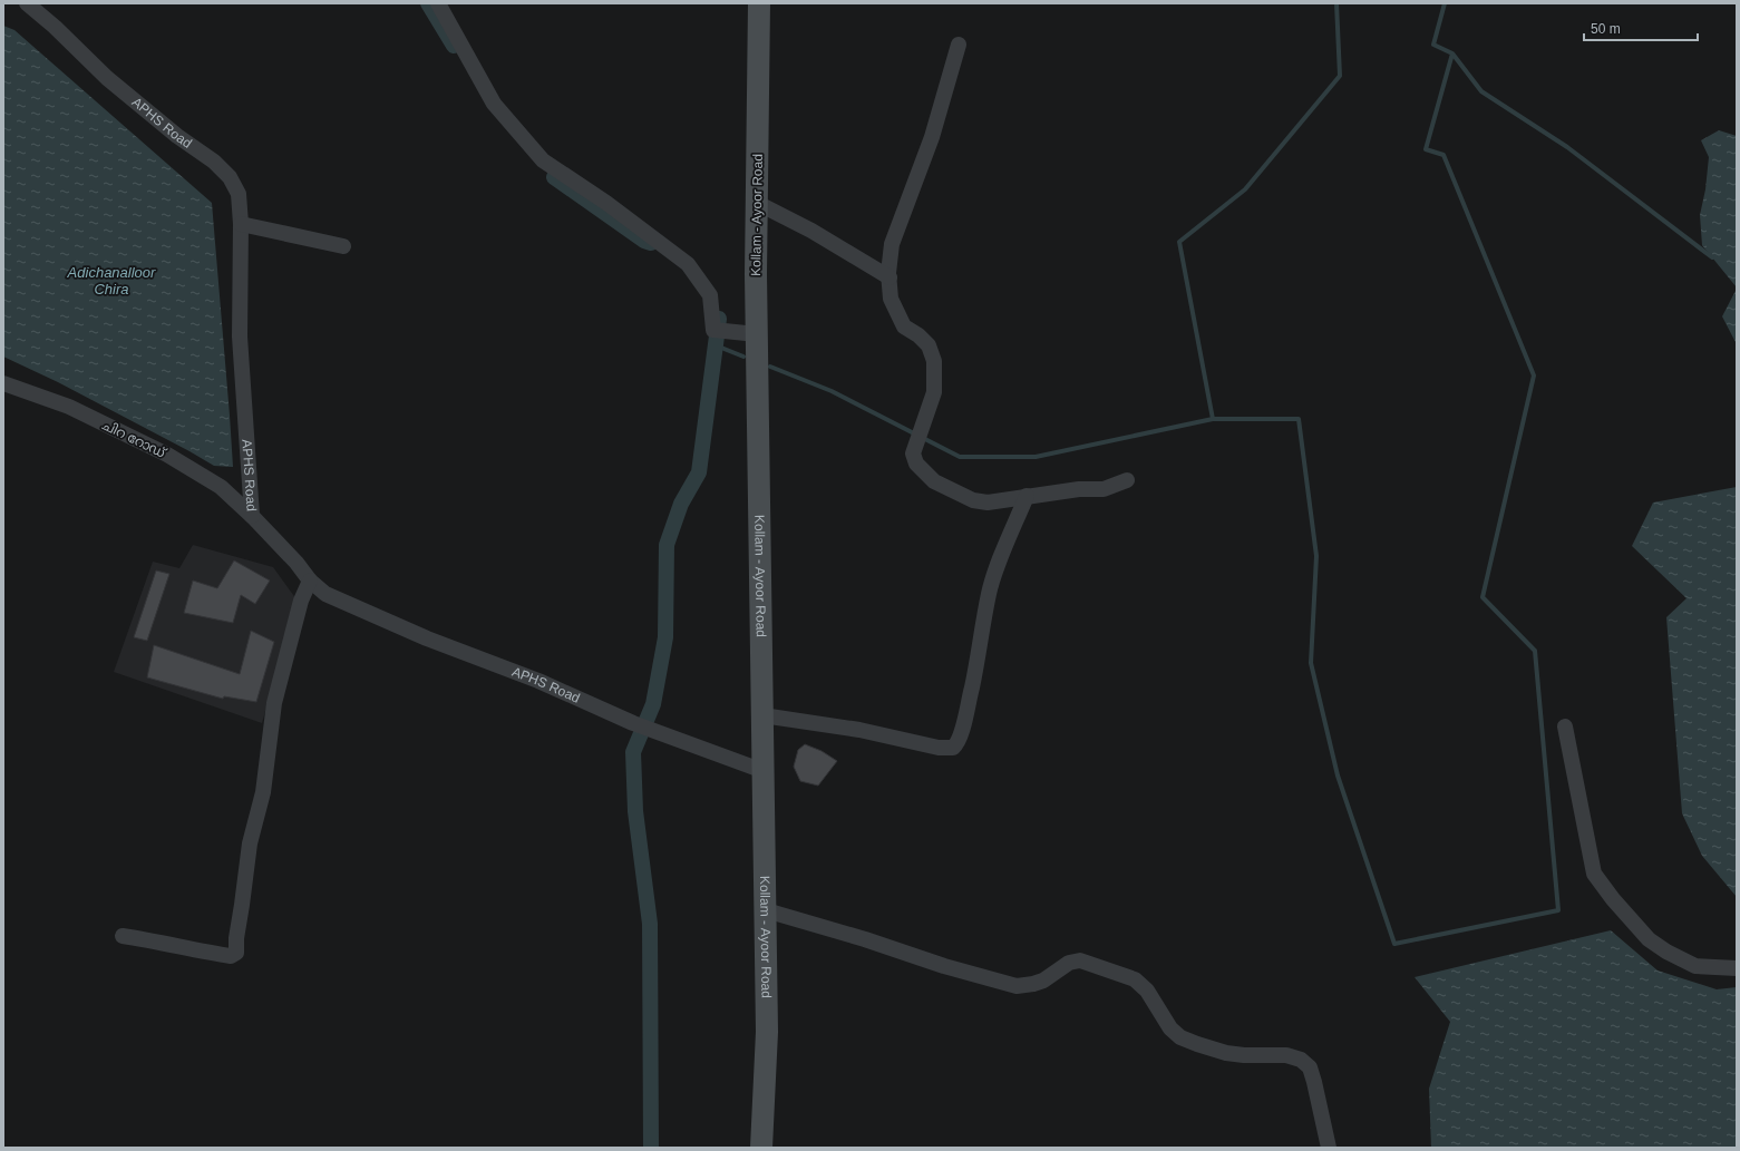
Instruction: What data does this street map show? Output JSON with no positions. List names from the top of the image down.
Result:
{
  "streets": {
    "main road": ["Kollam - Ayoor Road"],
    "street": ["APHS Road", "ചിറ റോഡ്"]
  },
  "crossings": [
    ["APHS Road", "Kollam - Ayoor Road"],
    ["APHS Road", "ചിറ റോഡ്"]
  ],
  "water": ["Adichanalloor Chira"],
  "scale_bar": "50 m"
}
